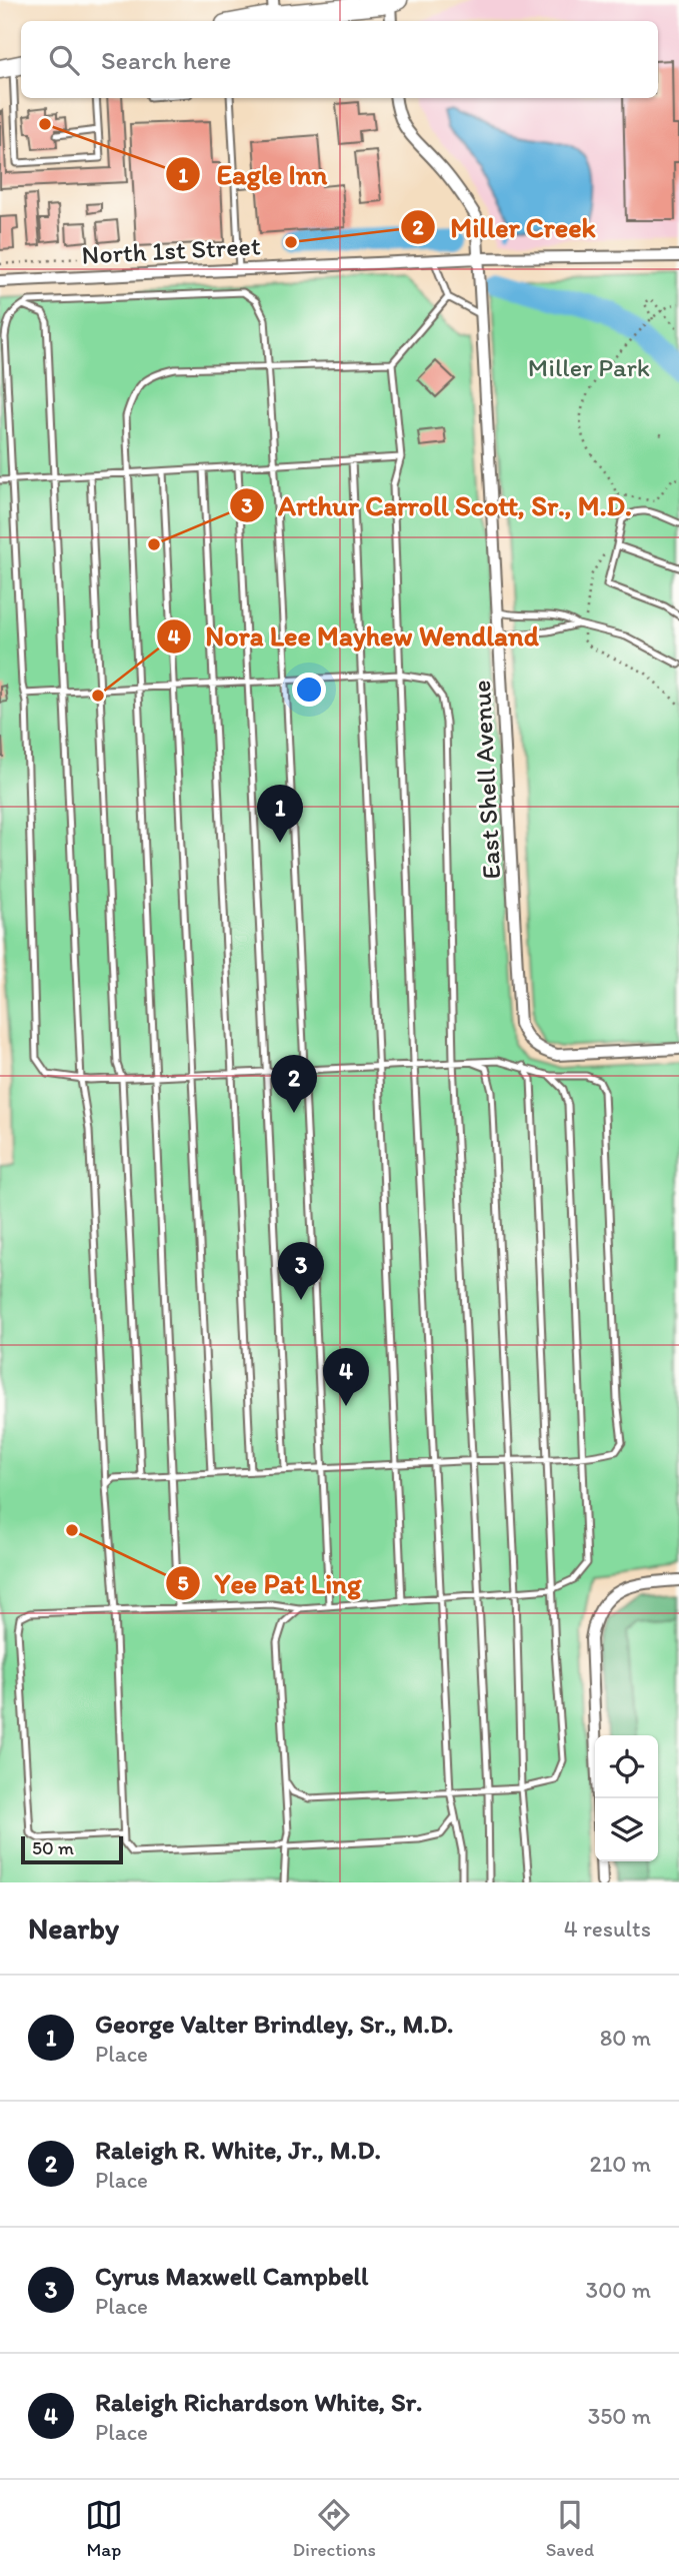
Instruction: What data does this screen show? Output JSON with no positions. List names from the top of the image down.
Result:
{
  "streets": {
    "street": ["North 1st Street", "East Shell Avenue"]
  },
  "crossings": [
    ["North 1st Street", "East Shell Avenue"]
  ],
  "parks": ["Miller Park"],
  "places": [
    "Eagle Inn",
    "Miller Creek",
    "Arthur Carroll Scott, Sr., M.D.",
    "Nora Lee Mayhew Wendland",
    "Yee Pat Ling"
  ],
  "scale_bar": "50 m",
  "page": {
    "search": "Search here",
    "pins": [
      "1",
      "2",
      "3",
      "4"
    ],
    "scale": "50 m",
    "heading": ["Nearby", "4 results"],
    "list": [
      {
        "mark": "1",
        "name": "George Valter Brindley, Sr., M.D.",
        "note": "Place",
        "value": "80 m"
      },
      {
        "mark": "2",
        "name": "Raleigh R. White, Jr., M.D.",
        "note": "Place",
        "value": "210 m"
      },
      {
        "mark": "3",
        "name": "Cyrus Maxwell Campbell",
        "note": "Place",
        "value": "300 m"
      },
      {
        "mark": "4",
        "name": "Raleigh Richardson White, Sr.",
        "note": "Place",
        "value": "350 m"
      }
    ],
    "nav": ["Map", "Directions", "Saved"]
  }
}
